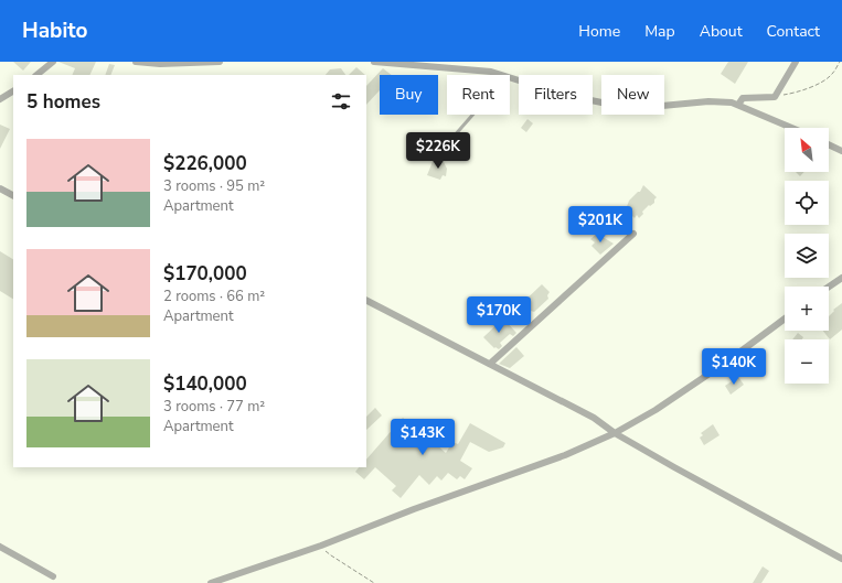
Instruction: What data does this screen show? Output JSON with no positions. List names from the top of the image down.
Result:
{
  "north": "top left",
  "page": {
    "header": "Habito",
    "nav": [
      "Home",
      "Map",
      "About",
      "Contact"
    ],
    "chip": [
      "Buy",
      "Rent",
      "Filters",
      "New"
    ],
    "heading": "5 homes",
    "map_buttons": ["+", "−"],
    "list": [
      {
        "name": "$226,000",
        "note": "3 rooms · 95 m² · Apartment"
      },
      {
        "name": "$170,000",
        "note": "2 rooms · 66 m² · Apartment"
      },
      {
        "name": "$140,000",
        "note": "3 rooms · 77 m² · Apartment"
      }
    ],
    "price": [
      "$226K",
      "$201K",
      "$170K",
      "$140K",
      "$143K"
    ]
  }
}
